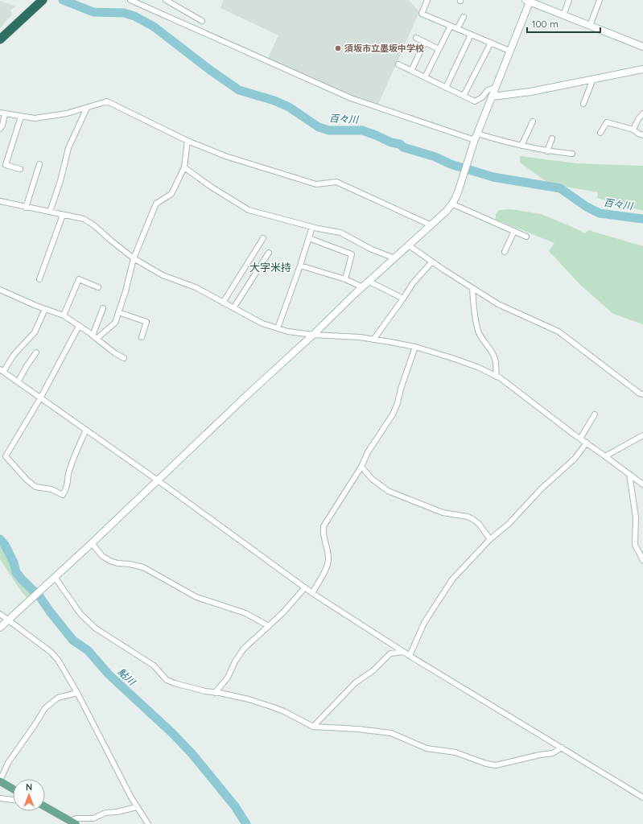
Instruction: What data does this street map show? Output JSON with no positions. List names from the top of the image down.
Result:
{
  "districts": ["大字米持"],
  "water": ["百々川", "鮎川"],
  "places": ["須坂市立墨坂中学校"],
  "scale_bar": "100 m",
  "north": "top"
}
